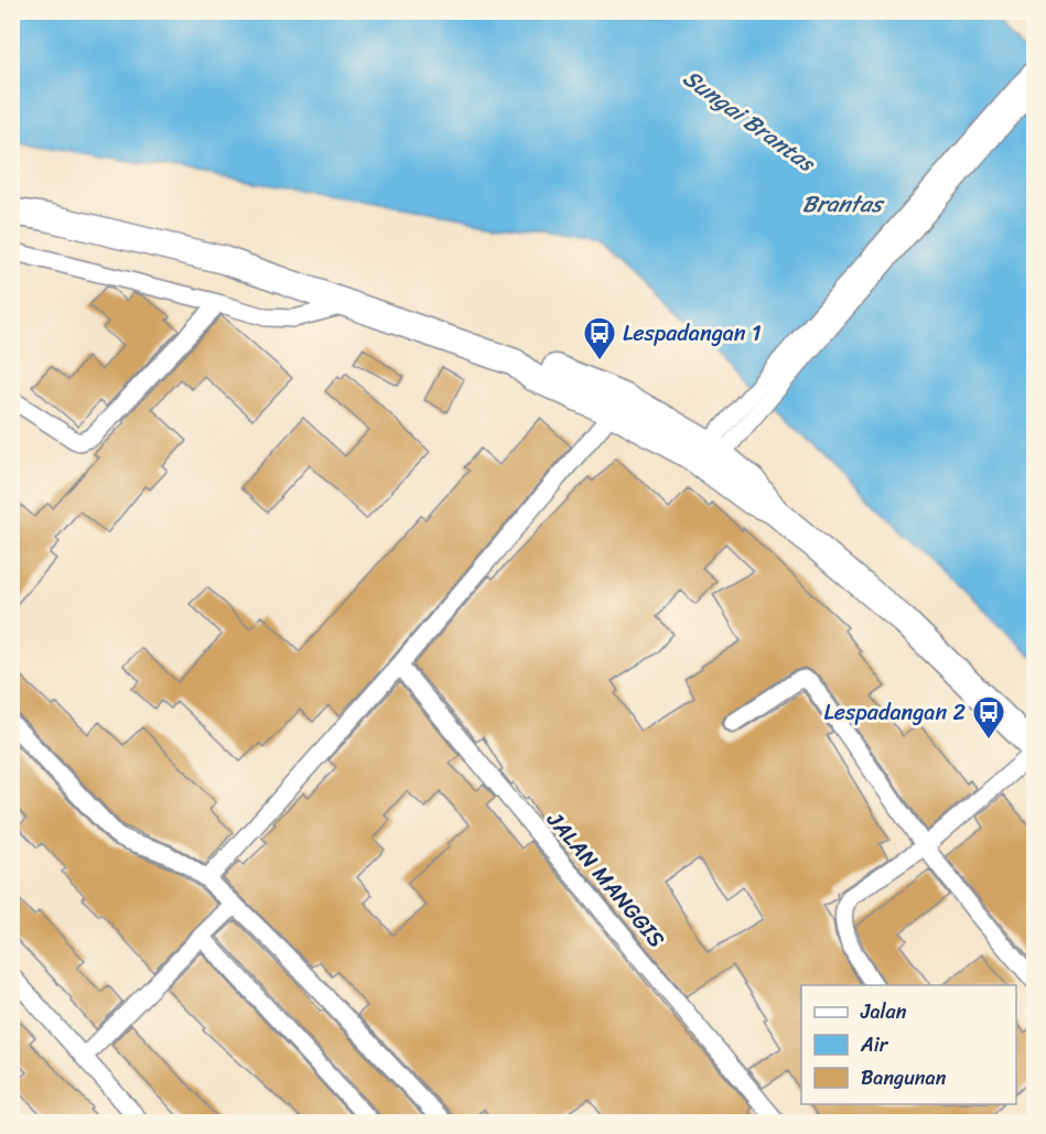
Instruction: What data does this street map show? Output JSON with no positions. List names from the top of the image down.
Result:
{
  "streets": {
    "street": ["JALAN MANGGIS"]
  },
  "water": ["Sungai Brantas", "Brantas"],
  "places": {
    "bus stop": ["Lespadangan 1", "Lespadangan 2"]
  },
  "legend": ["Jalan", "Air", "Bangunan"]
}
